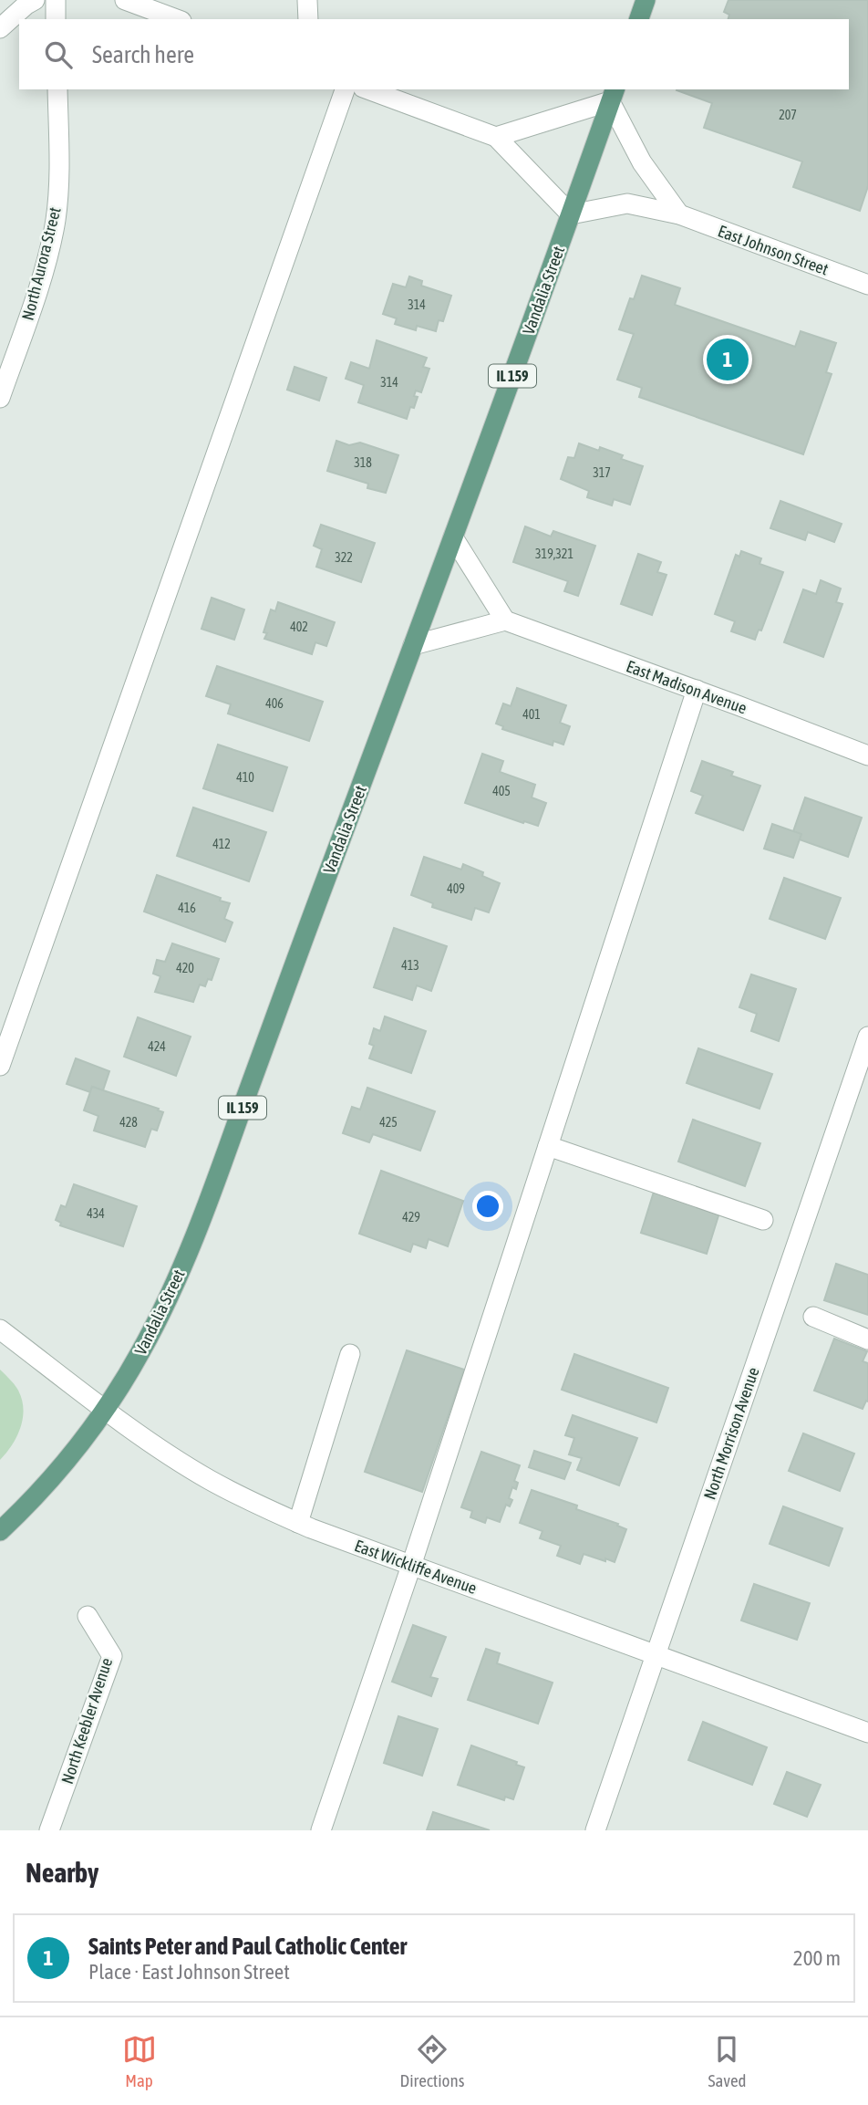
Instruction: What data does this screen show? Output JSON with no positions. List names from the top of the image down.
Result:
{
  "streets": {
    "main road": ["Vandalia Street", "IL 159"],
    "street": [
      "East Johnson Street",
      "North Aurora Street",
      "East Madison Avenue",
      "North Morrison Avenue",
      "East Wickliffe Avenue",
      "North Keebler Avenue"
    ]
  },
  "crossings": [
    ["East Johnson Street", "Vandalia Street"],
    ["Vandalia Street", "East Wickliffe Avenue"],
    ["North Morrison Avenue", "East Wickliffe Avenue"]
  ],
  "house_numbers": [
    "207",
    "314",
    "314",
    "318",
    "317",
    "319,321",
    "322",
    "402",
    "406",
    "401",
    "410",
    "405",
    "412",
    "409",
    "416",
    "413",
    "420",
    "424",
    "428",
    "425",
    "434",
    "429"
  ],
  "page": {
    "search": "Search here",
    "pins": "1",
    "heading": "Nearby",
    "list": [
      {
        "mark": "1",
        "name": "Saints Peter and Paul Catholic Center",
        "note": "Place · East Johnson Street",
        "value": "200 m"
      }
    ],
    "nav": ["Map", "Directions", "Saved"]
  }
}
